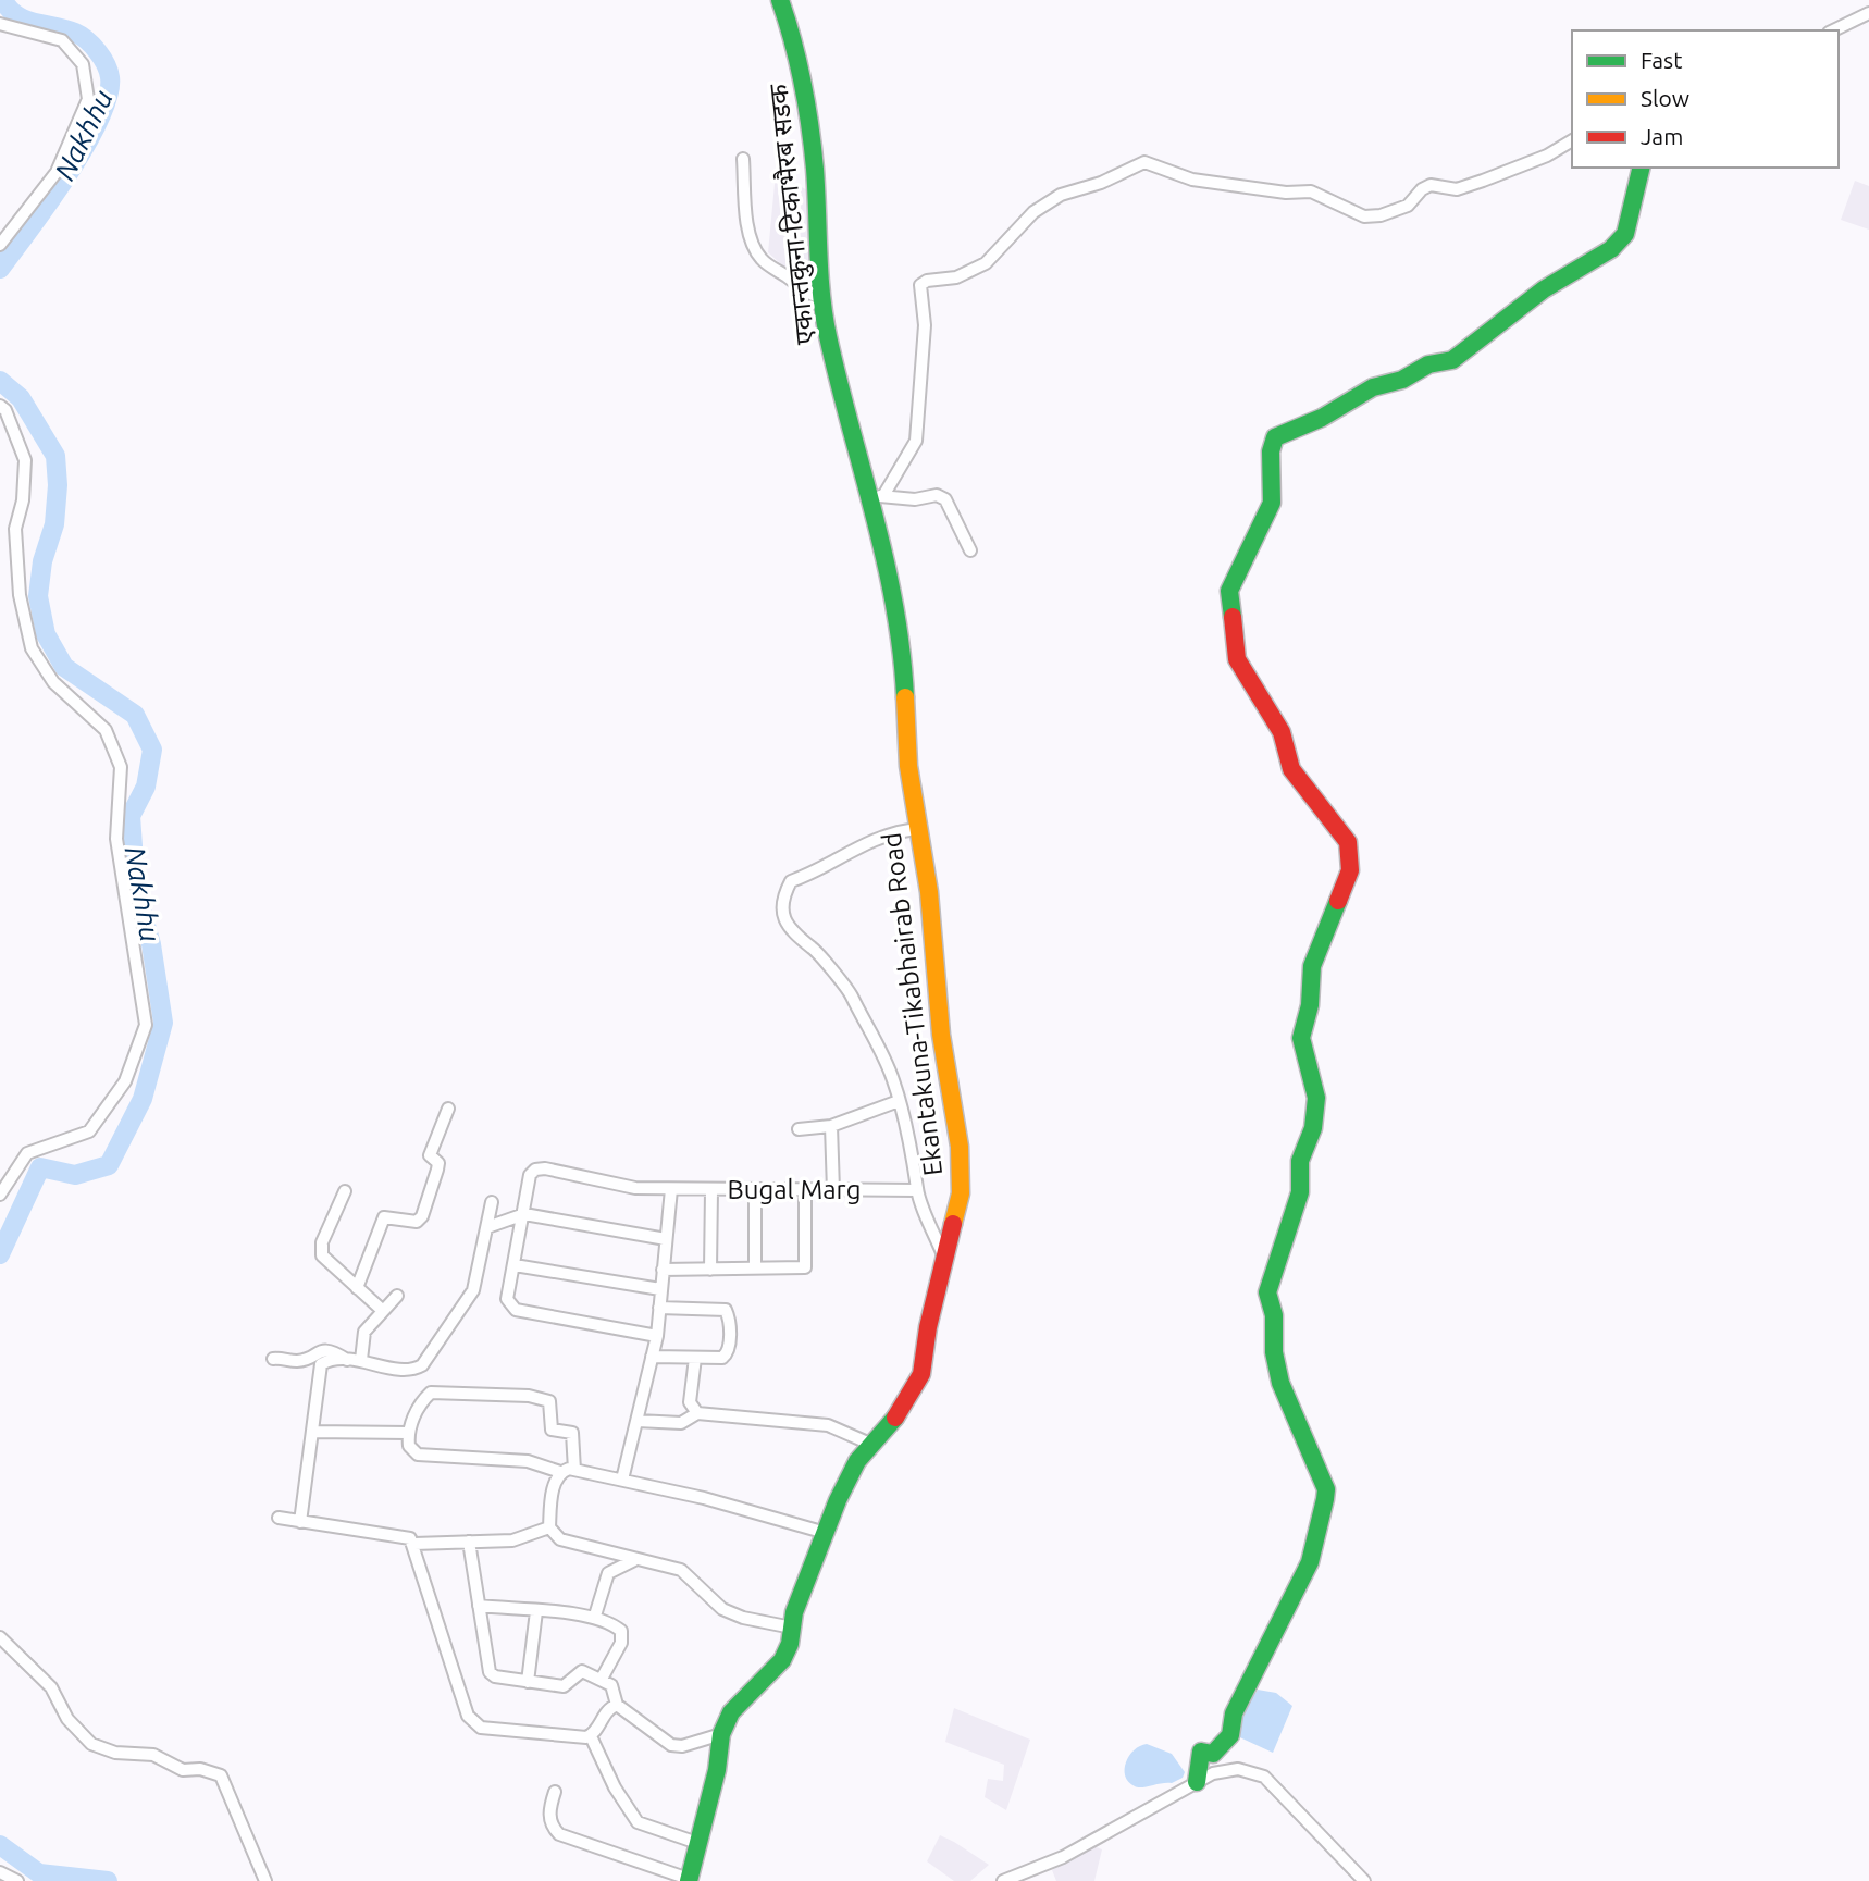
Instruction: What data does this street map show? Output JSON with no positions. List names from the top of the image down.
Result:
{
  "streets": {
    "main road": ["एकान्तकुना-टिकाभैरब सडक", "Ekantakuna-Tikabhairab Road"],
    "street": ["Bugal Marg"]
  },
  "crossings": [
    ["एकान्तकुना-टिकाभैरब सडक", "Ekantakuna-Tikabhairab Road"]
  ],
  "water": ["Nakhhu"],
  "legend": ["Fast", "Slow", "Jam"]
}
